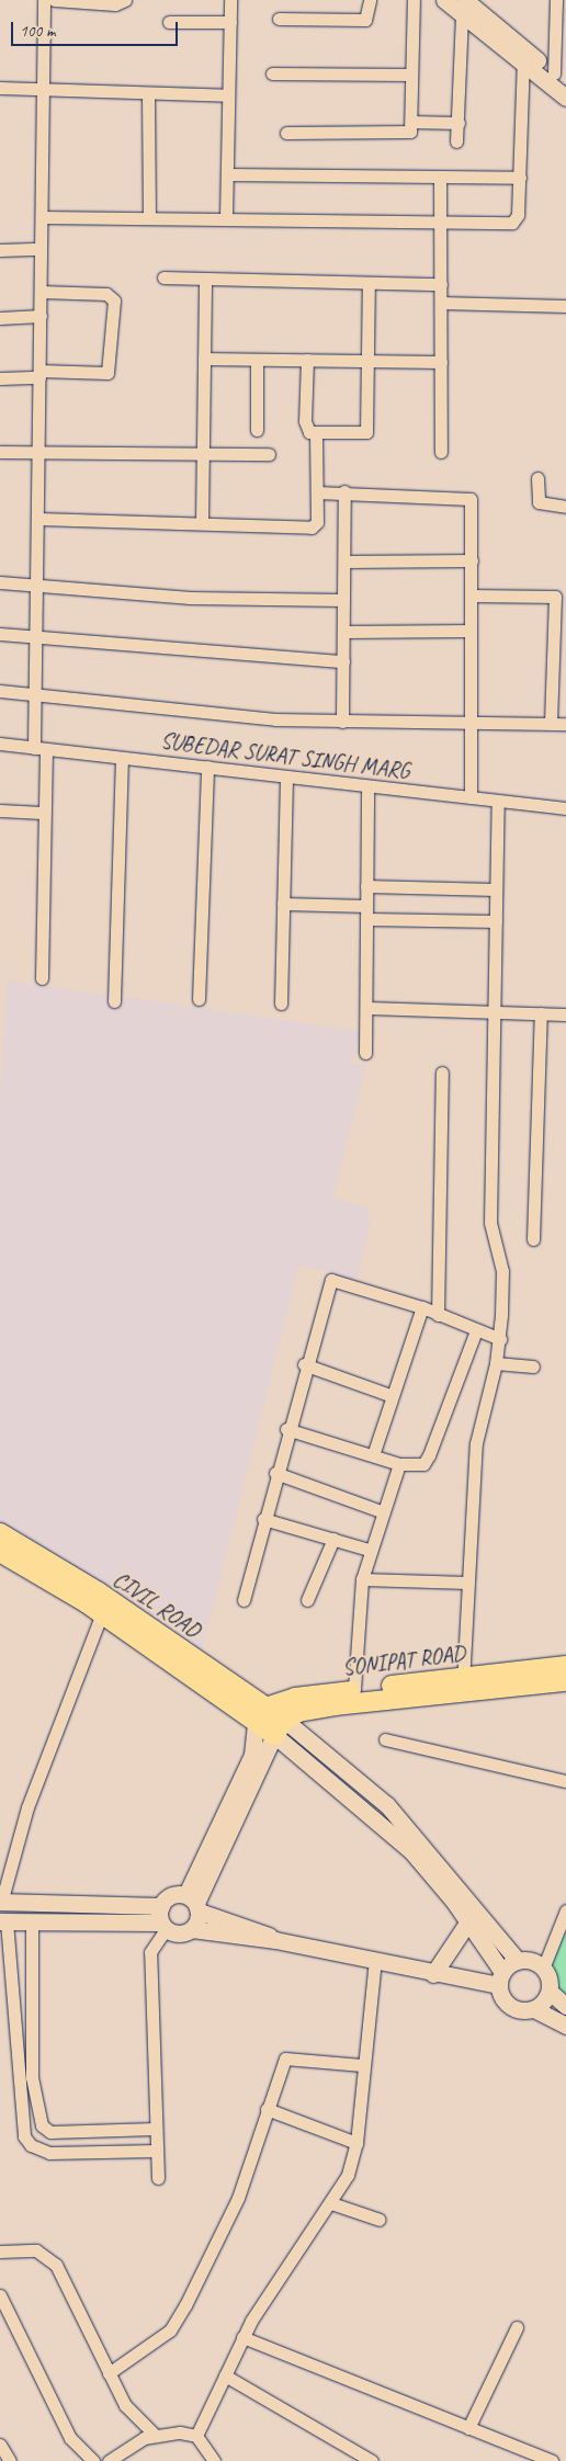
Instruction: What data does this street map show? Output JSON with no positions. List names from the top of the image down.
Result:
{
  "streets": {
    "main road": ["CIVIL ROAD", "SONIPAT ROAD"],
    "street": ["SUBEDAR SURAT SINGH MARG"]
  },
  "crossings": [
    ["CIVIL ROAD", "SONIPAT ROAD"]
  ],
  "scale_bar": "100 m"
}
